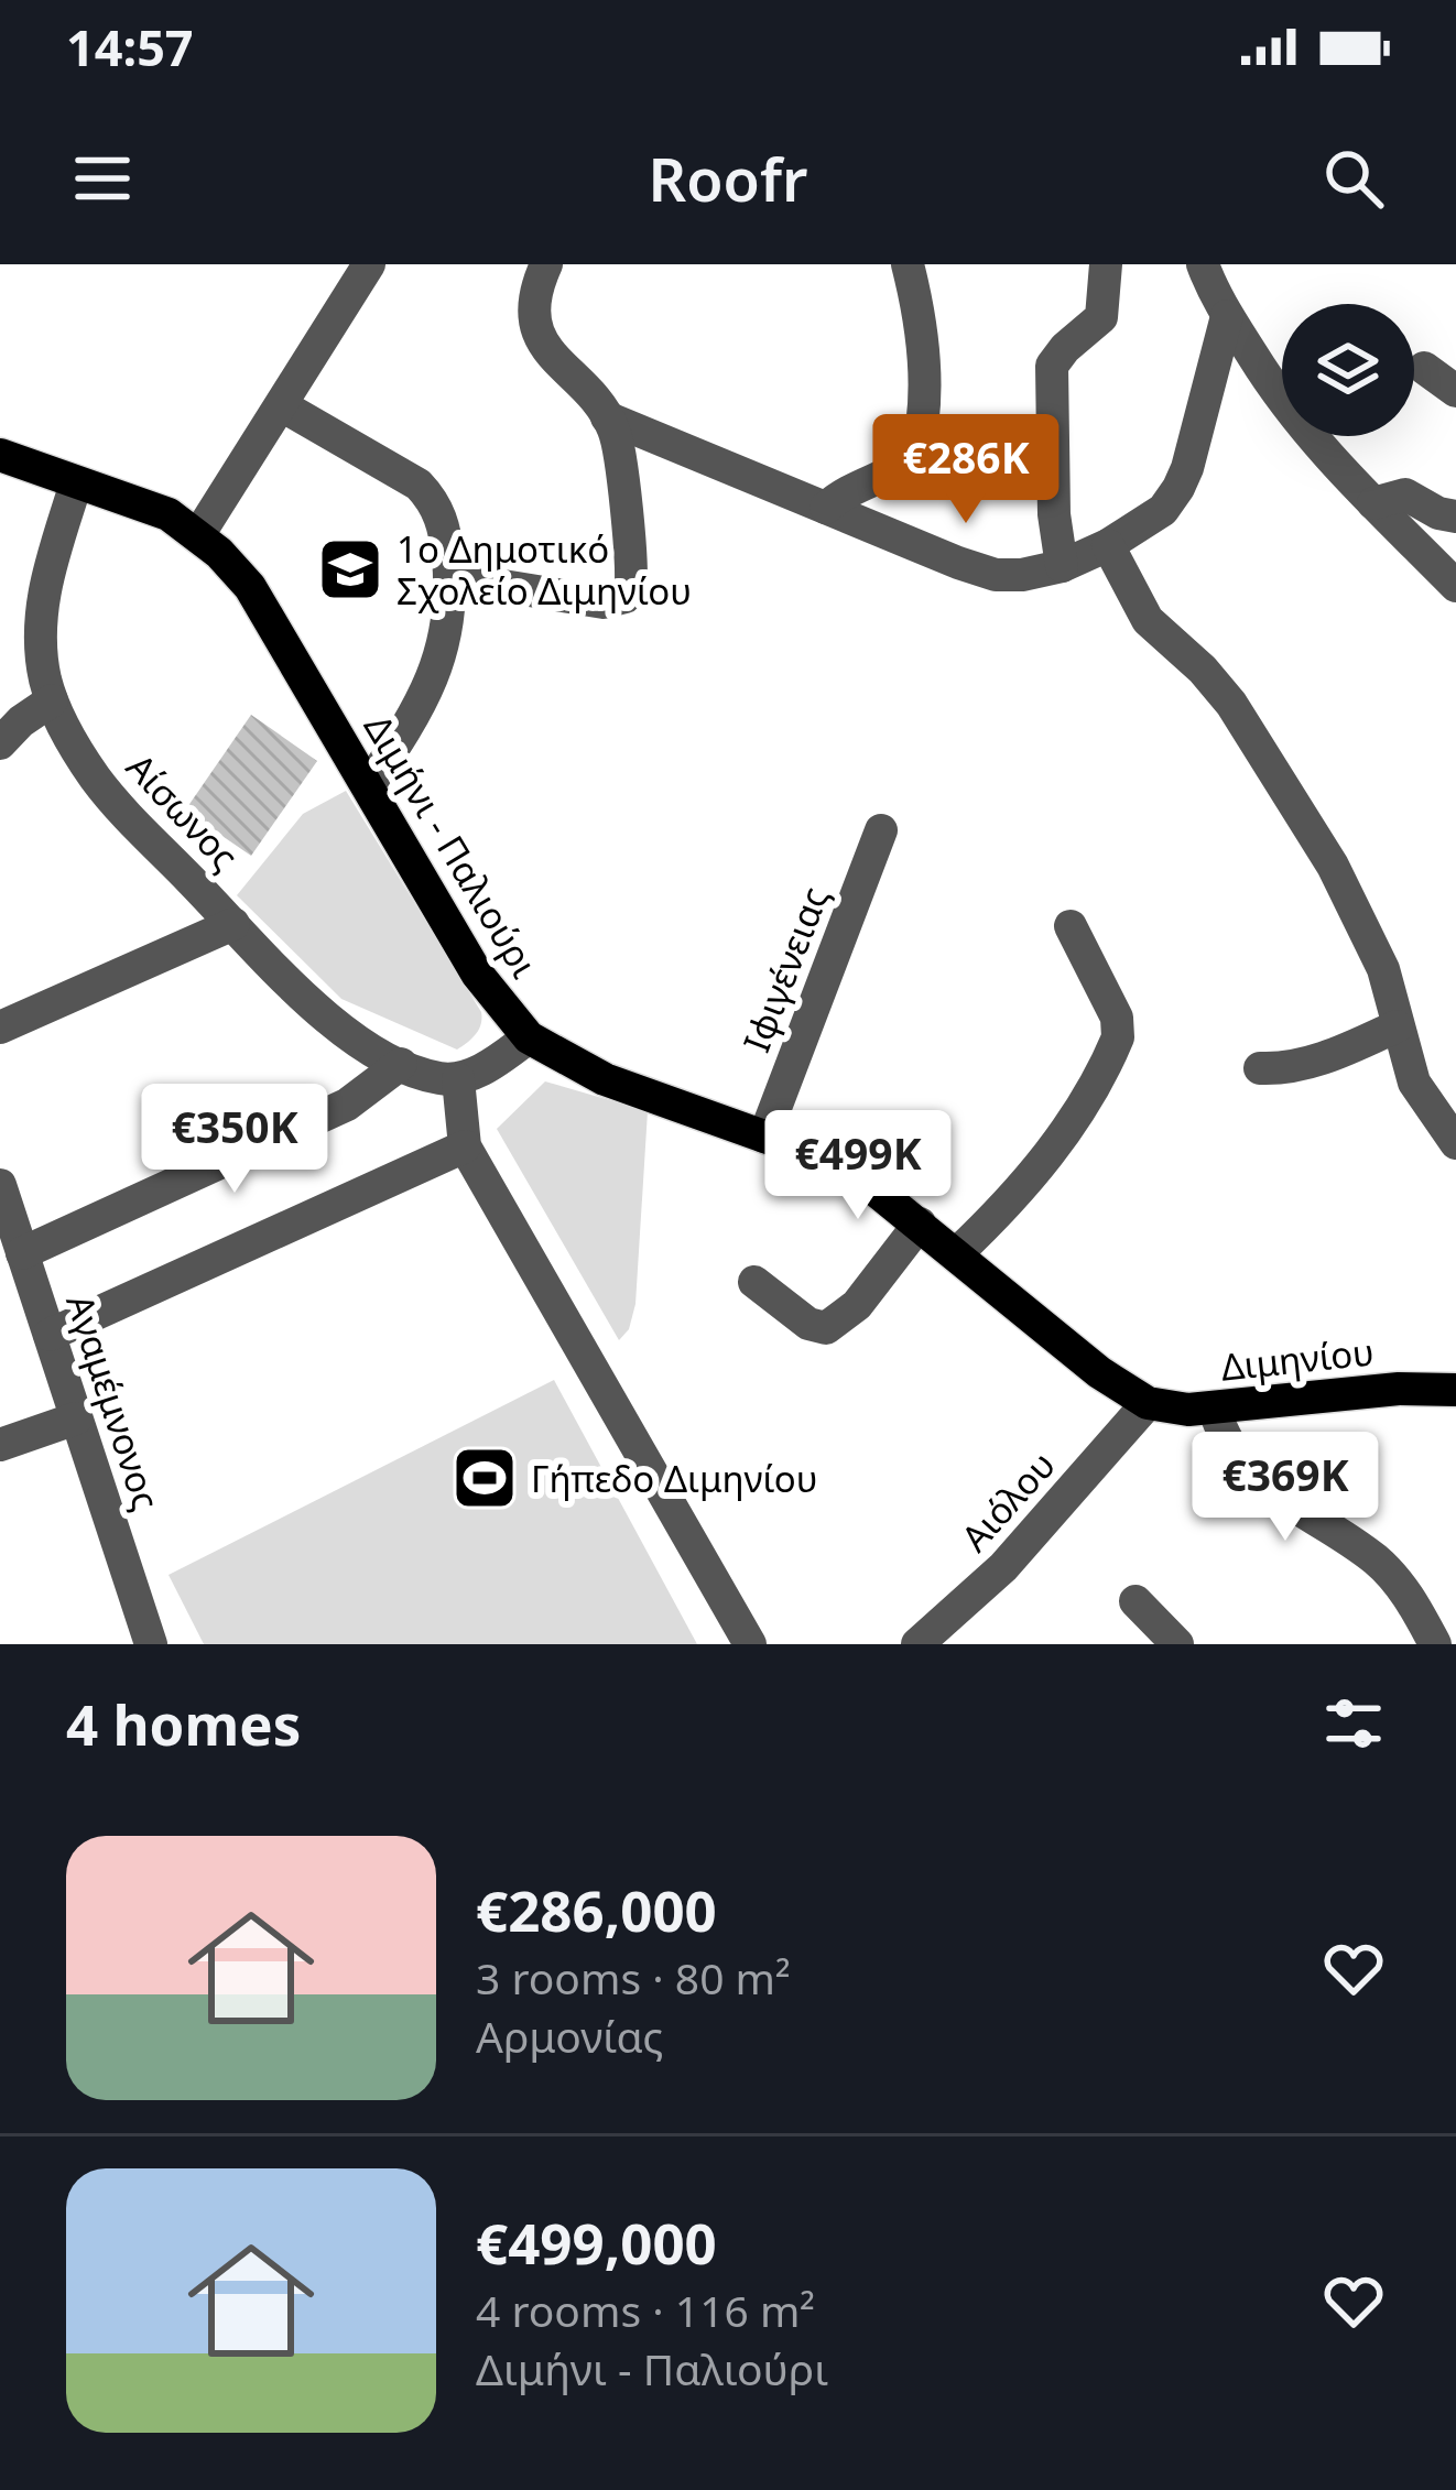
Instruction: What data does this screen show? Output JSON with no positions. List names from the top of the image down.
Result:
{
  "streets": {
    "main road": ["Διμήνι - Παλιούρι", "Διμηνίου"],
    "street": [
      "Αίσωνος",
      "Ιφιγένειας",
      "Αγαμέμνονος",
      "Αιόλου"
    ]
  },
  "crossings": [
    ["Αίσωνος", "Διμήνι - Παλιούρι"],
    ["Διμήνι - Παλιούρι", "Ιφιγένειας"],
    ["Διμήνι - Παλιούρι", "Διμηνίου"],
    ["Διμήνι - Παλιούρι", "Αιόλου"],
    ["Διμηνίου", "Αιόλου"]
  ],
  "places": {
    "school or university": ["1ο Δημοτικό Σχολείο Διμηνίου"],
    "sports": ["Γήπεδο Διμηνίου"]
  },
  "page": {
    "status": "14:57",
    "header": "Roofr",
    "price": [
      "€286K",
      "€350K",
      "€499K",
      "€369K"
    ],
    "heading": "4 homes",
    "list": [
      {
        "name": "€286,000",
        "note": "3 rooms · 80 m² · Αρμονίας"
      },
      {
        "name": "€499,000",
        "note": "4 rooms · 116 m² · Διμήνι - Παλιούρι"
      }
    ]
  }
}
